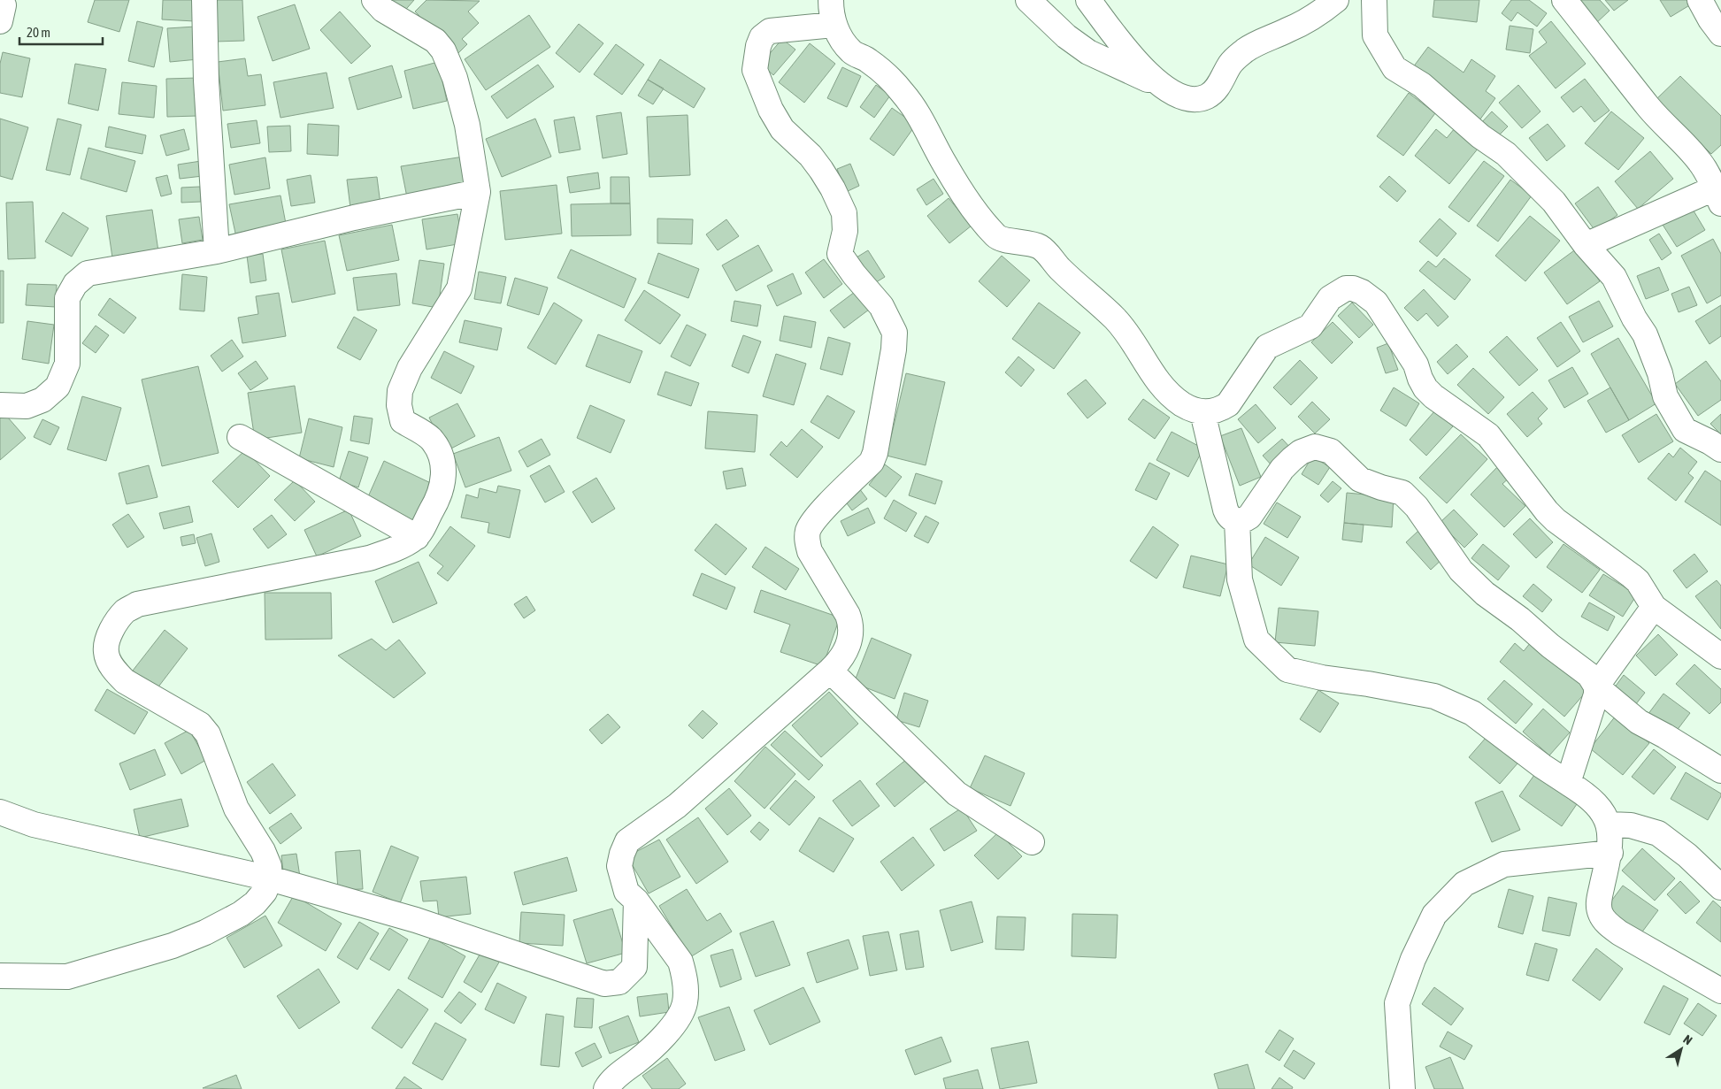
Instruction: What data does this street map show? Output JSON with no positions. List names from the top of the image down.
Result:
{
  "scale_bar": "20 m",
  "north": "top right"
}
